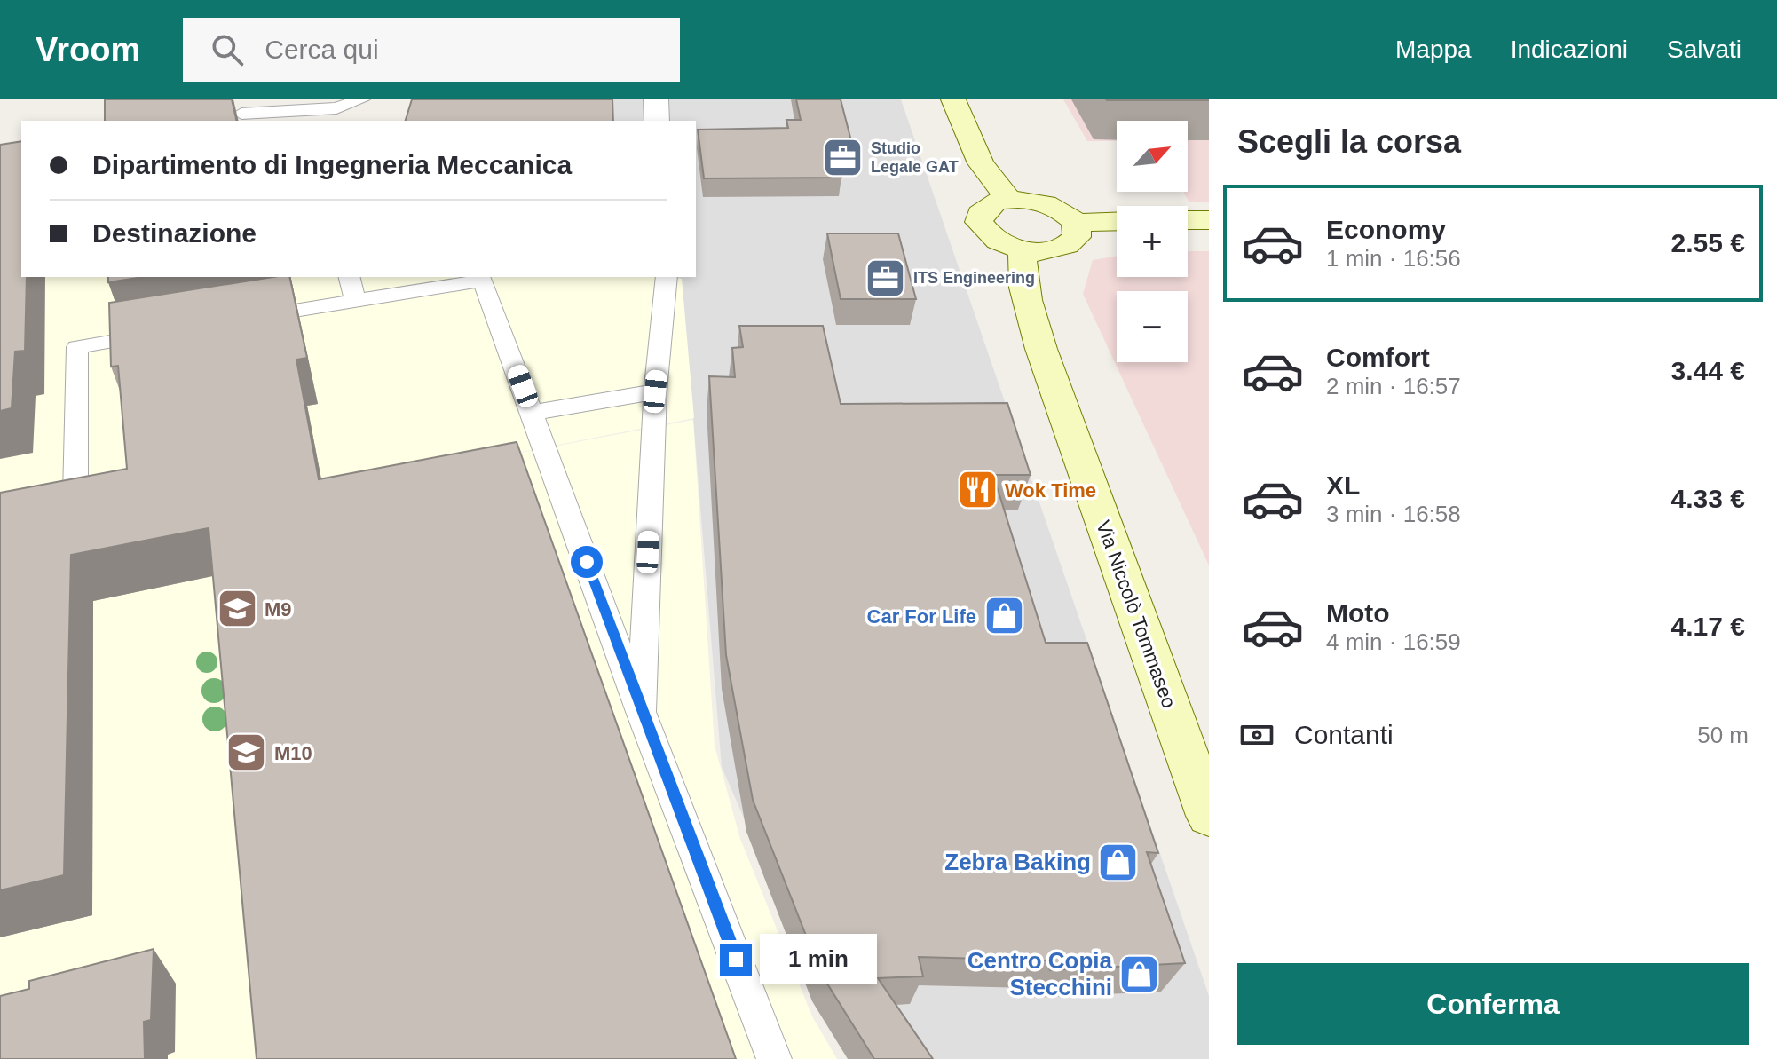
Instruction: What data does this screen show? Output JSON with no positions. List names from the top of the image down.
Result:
{
  "streets": {
    "street": ["Via Niccolò Tommaseo"]
  },
  "places": {
    "office": ["Studio Legale GAT", "ITS Engineering"],
    "restaurant": ["Wok Time"],
    "school or university": ["M9", "M10"],
    "shop": ["Car For Life", "Zebra Baking", "Centro Copia Stecchini"]
  },
  "north": "top right",
  "page": {
    "header": "Vroom",
    "search": "Cerca qui",
    "nav": ["Mappa", "Indicazioni", "Salvati"],
    "heading": "Scegli la corsa",
    "map_buttons": ["+", "−"],
    "banner": ["Dipartimento di Ingegneria Meccanica", "Destinazione"],
    "list": [
      {
        "name": "Economy",
        "note": "1 min · 16:56",
        "value": "2.55 €"
      },
      {
        "name": "Comfort",
        "note": "2 min · 16:57",
        "value": "3.44 €"
      },
      {
        "name": "XL",
        "note": "3 min · 16:58",
        "value": "4.33 €"
      },
      {
        "name": "Moto",
        "note": "4 min · 16:59",
        "value": "4.17 €"
      }
    ],
    "pay": ["Contanti", "50 m"],
    "bubble": "1 min",
    "buttons": "Conferma"
  }
}
